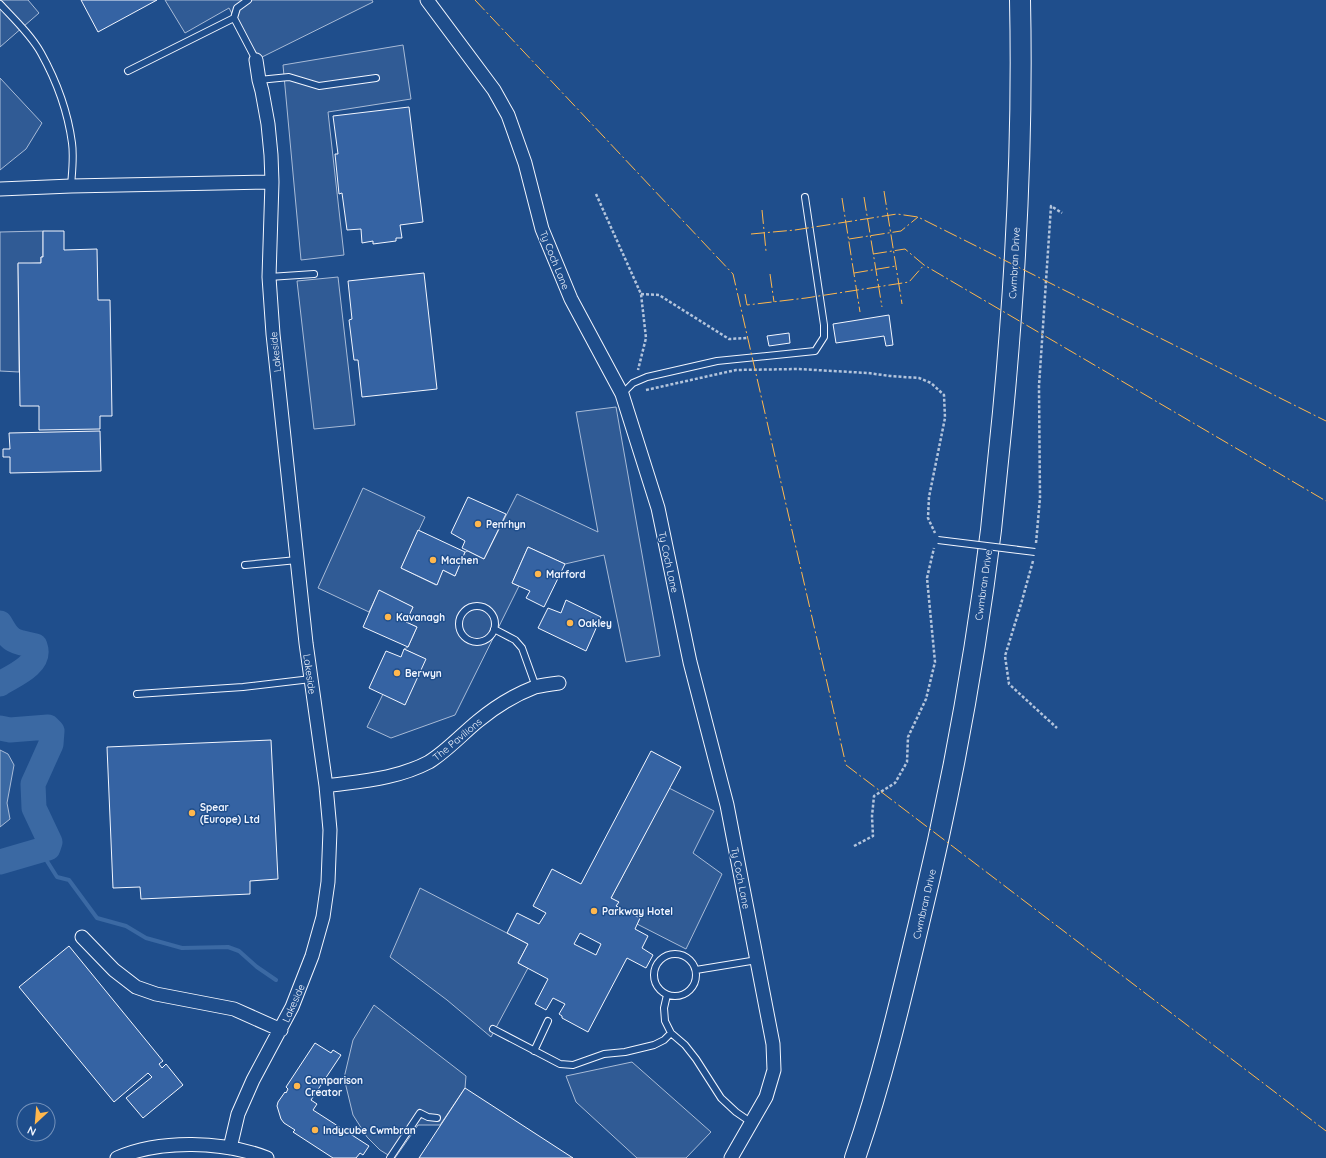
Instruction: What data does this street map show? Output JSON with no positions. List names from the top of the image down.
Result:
{
  "streets": {
    "main road": ["Cwmbran Drive"],
    "street": ["Ty Coch Lane", "Lakeside", "The Pavilions"]
  },
  "crossings": [
    ["Lakeside", "The Pavilions"]
  ],
  "places": [
    "Penrhyn",
    "Machen",
    "Marford",
    "Kavanagh",
    "Oakley",
    "Berwyn",
    "Spear (Europe) Ltd",
    "Parkway Hotel",
    "Comparison Creator",
    "Indycube Cwmbran"
  ],
  "north": "bottom left"
}
